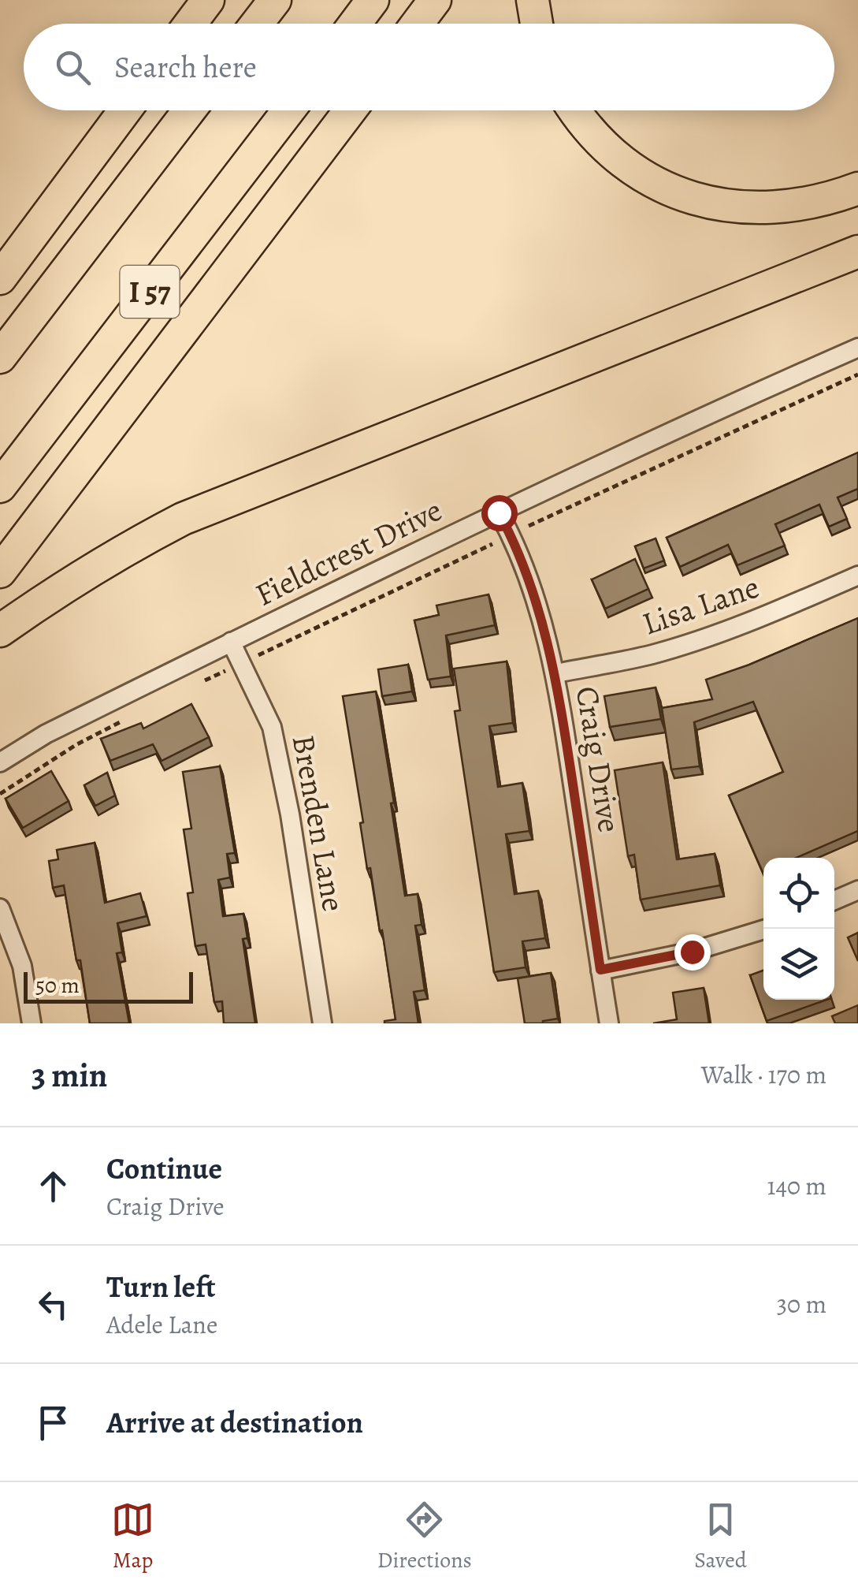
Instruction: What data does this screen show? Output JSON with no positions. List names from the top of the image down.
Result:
{
  "streets": {
    "highway": ["I 57"],
    "street": [
      "Fieldcrest Drive",
      "Lisa Lane",
      "Craig Drive",
      "Brenden Lane"
    ]
  },
  "crossings": [
    ["Fieldcrest Drive", "Craig Drive"],
    ["Fieldcrest Drive", "Brenden Lane"],
    ["Lisa Lane", "Craig Drive"]
  ],
  "scale_bar": "50 m",
  "page": {
    "search": "Search here",
    "scale": "50 m",
    "heading": ["3 min", "Walk · 170 m"],
    "list": [
      ["Continue", "Craig Drive", "140 m"],
      ["Turn left", "Adele Lane", "30 m"],
      "Arrive at destination"
    ],
    "nav": ["Map", "Directions", "Saved"]
  }
}
